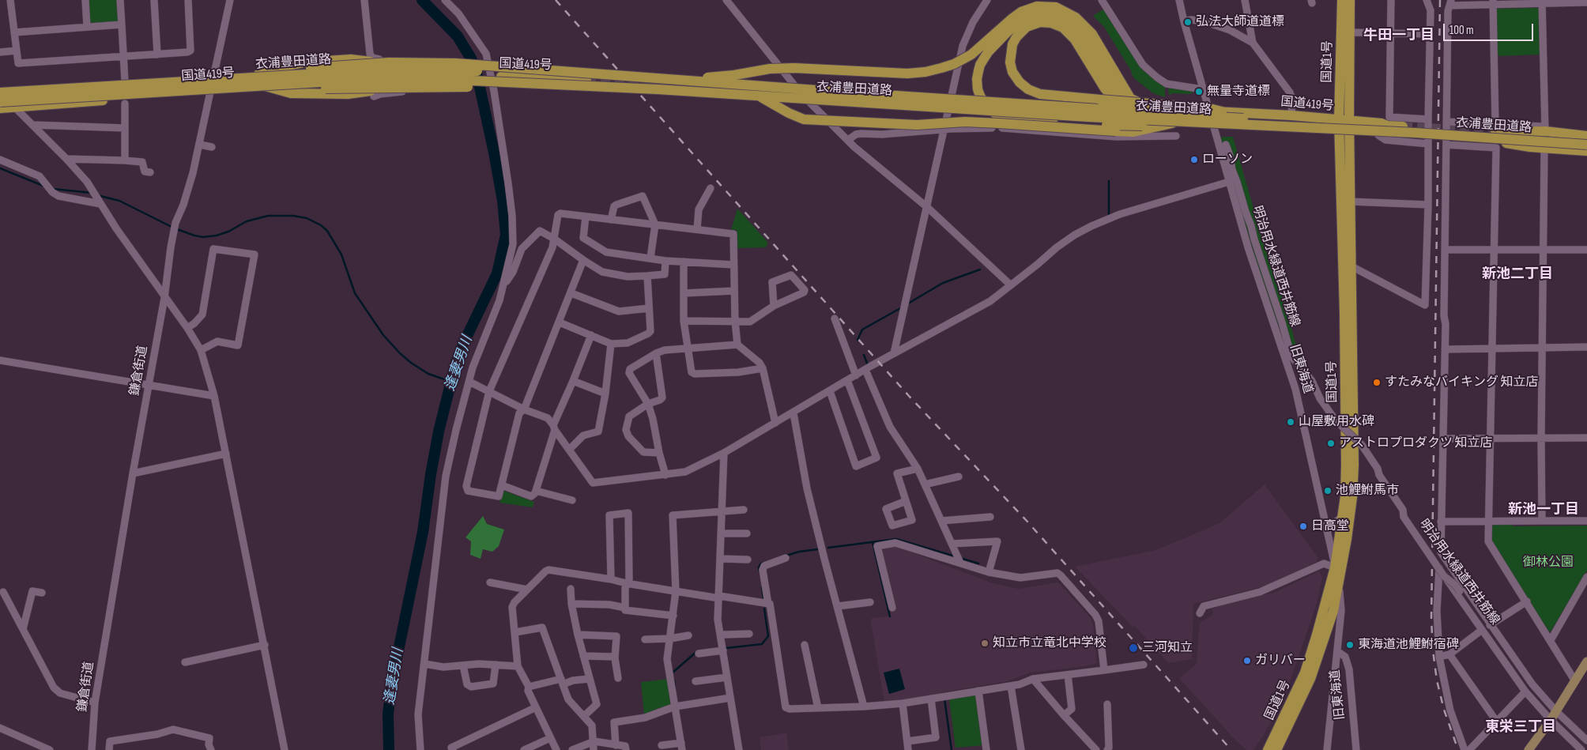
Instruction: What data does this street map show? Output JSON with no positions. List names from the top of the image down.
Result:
{
  "streets": {
    "highway": ["国道1号", "衣浦豊田道路", "国道419号"],
    "street": ["明治用水緑道西井筋線", "旧東海道", "鎌倉街道"]
  },
  "crossings": [
    ["国道1号", "国道419号"],
    ["国道1号", "旧東海道"],
    ["衣浦豊田道路", "国道419号"],
    ["衣浦豊田道路", "旧東海道"],
    ["国道419号", "旧東海道"],
    ["国道419号", "鎌倉街道"]
  ],
  "districts": [
    "牛田一丁目",
    "新池二丁目",
    "新池一丁目",
    "東栄三丁目"
  ],
  "water": ["逢妻男川"],
  "parks": ["御林公園"],
  "places": [
    "弘法大師道道標",
    "無量寺道標",
    "ローソン",
    "すたみなバイキング 知立店",
    "山屋敷用水碑",
    "アストロプロダクツ 知立店",
    "池鯉鮒馬市",
    "日高堂",
    "知立市立竜北中学校",
    "東海道池鯉鮒宿碑",
    "三河知立",
    "ガリバー"
  ],
  "scale_bar": "100 m"
}
